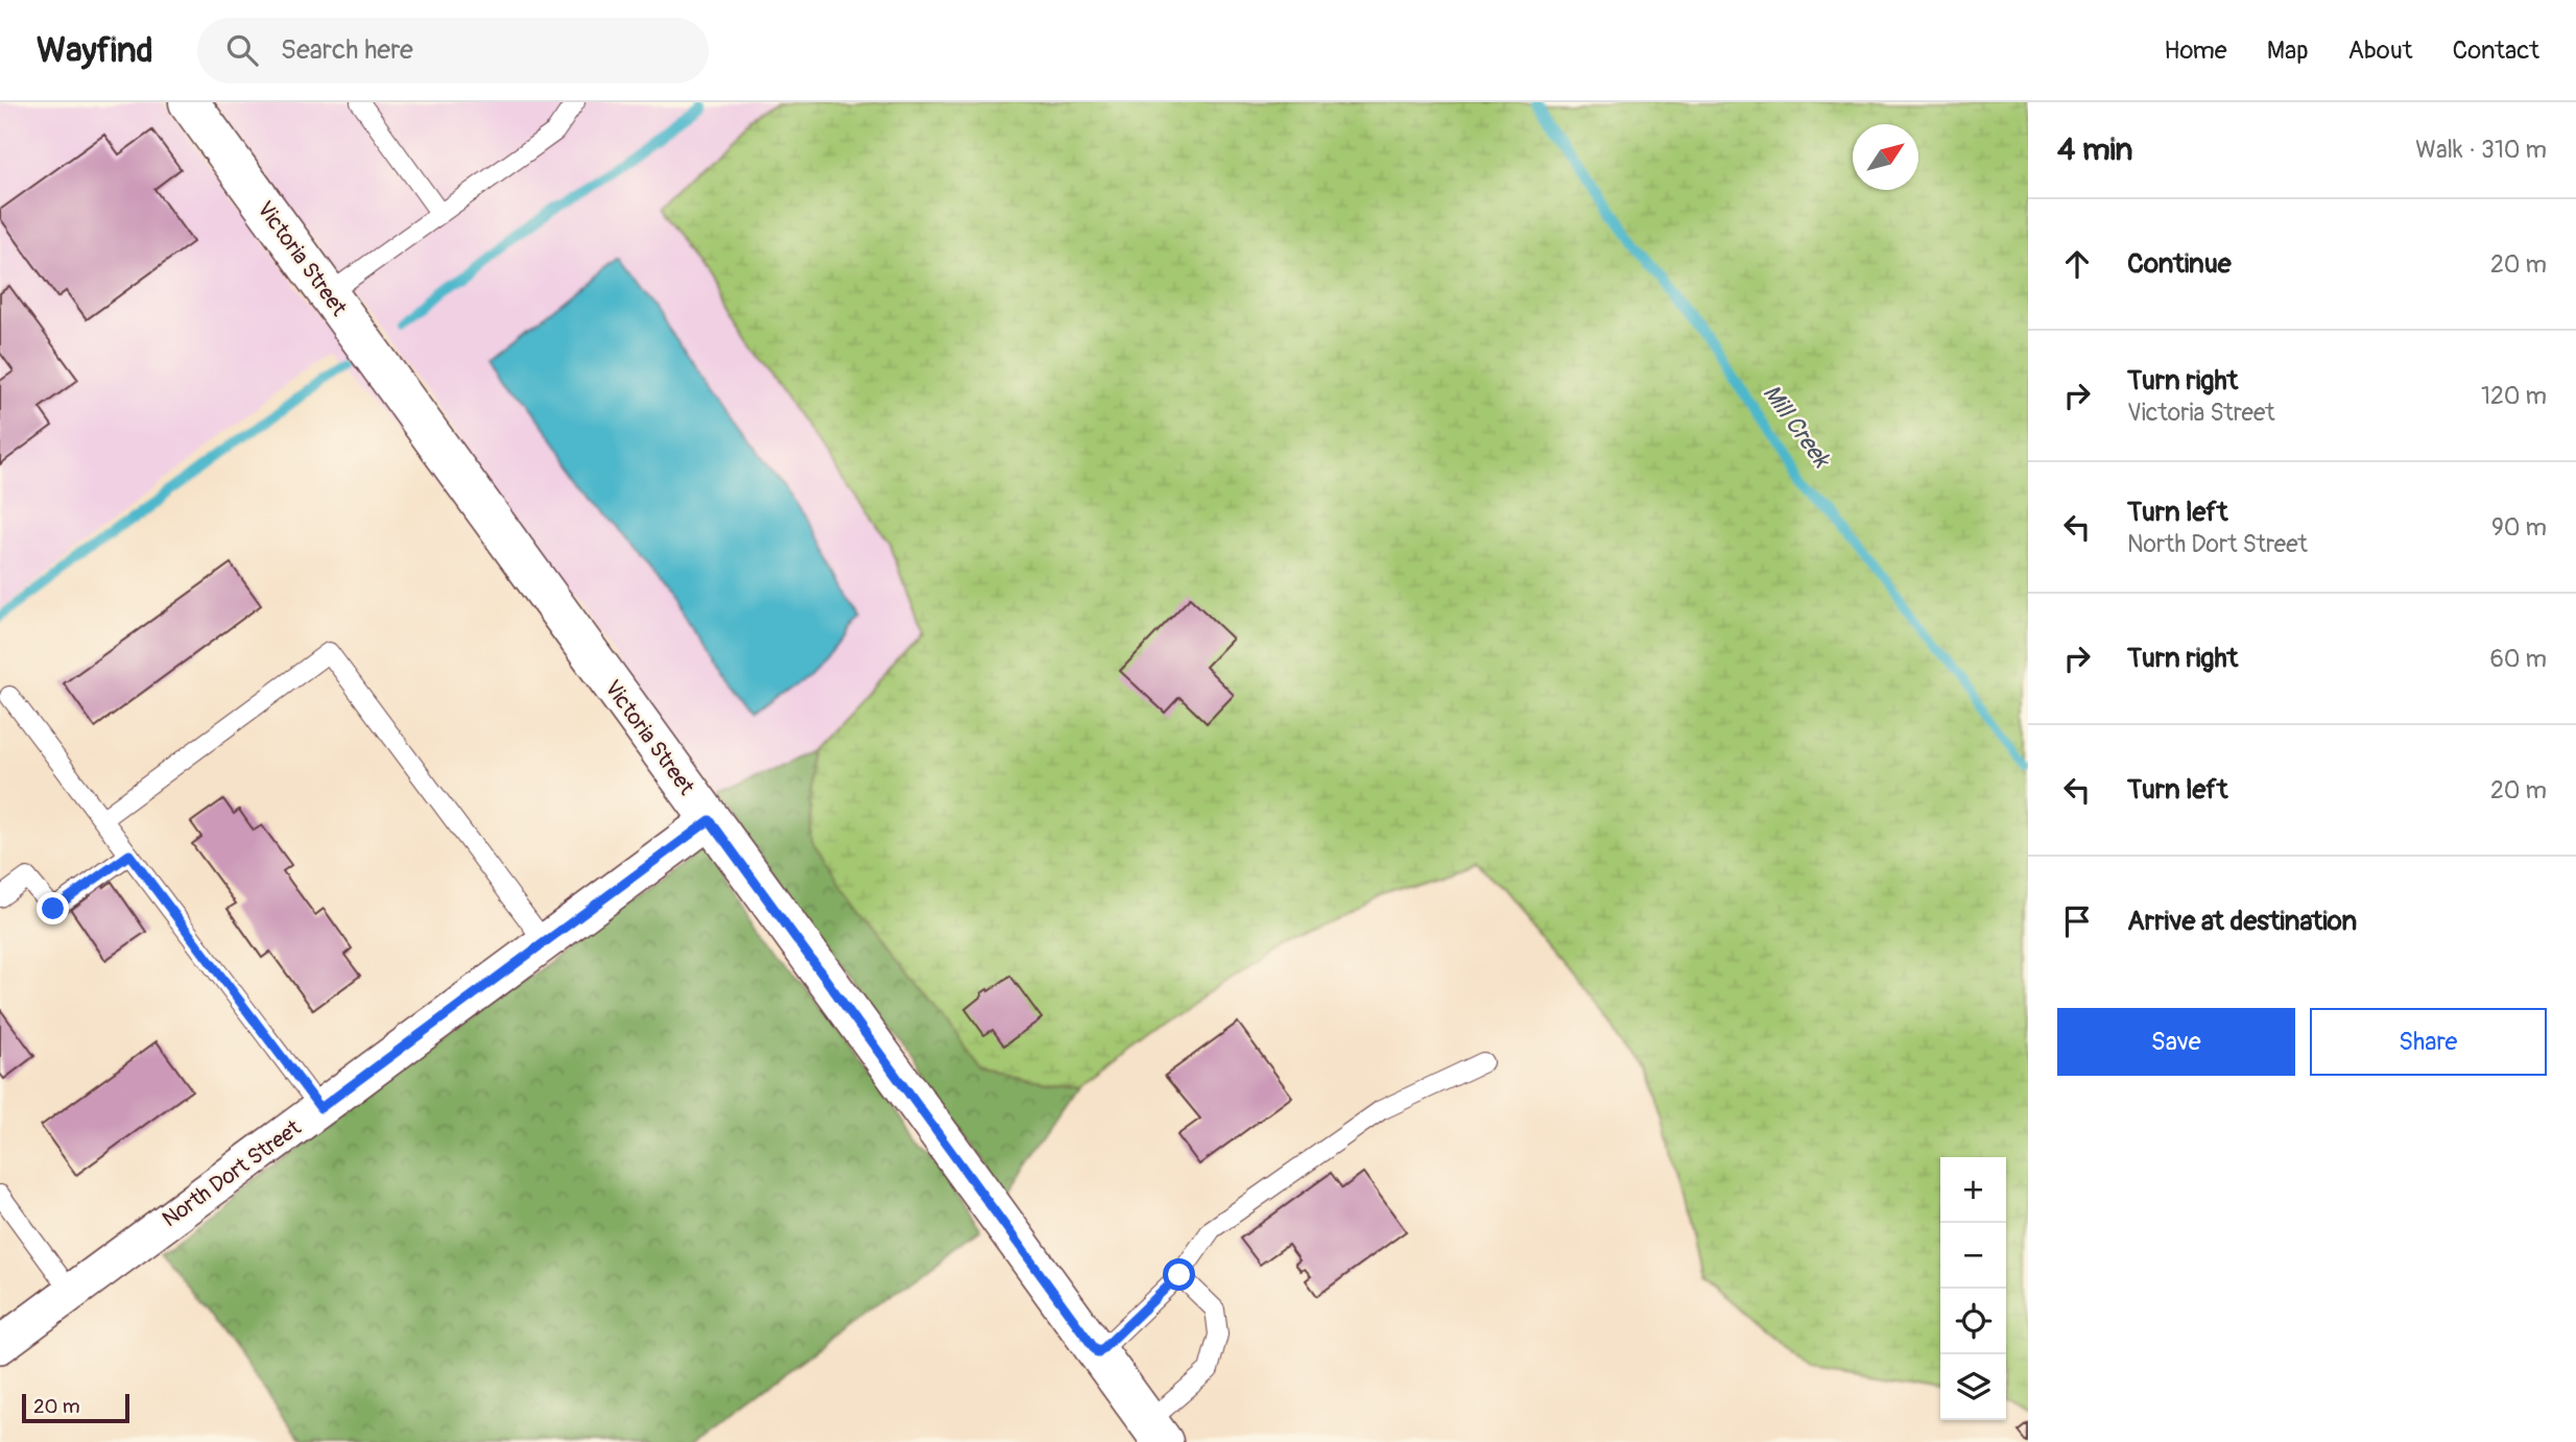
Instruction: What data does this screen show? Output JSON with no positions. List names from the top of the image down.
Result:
{
  "streets": {
    "street": ["Victoria Street", "North Dort Street"]
  },
  "crossings": [
    ["Victoria Street", "North Dort Street"]
  ],
  "water": ["Mill Creek"],
  "scale_bar": "20 m",
  "north": "top right",
  "page": {
    "header": "Wayfind",
    "search": "Search here",
    "nav": [
      "Home",
      "Map",
      "About",
      "Contact"
    ],
    "heading": ["4 min", "Walk · 310 m"],
    "list": [
      ["Continue", "20 m"],
      ["Turn right", "Victoria Street", "120 m"],
      ["Turn left", "North Dort Street", "90 m"],
      ["Turn right", "60 m"],
      ["Turn left", "20 m"],
      "Arrive at destination"
    ],
    "buttons": ["Save", "Share"],
    "map_buttons": ["+", "−"],
    "scale": "20 m"
  }
}
